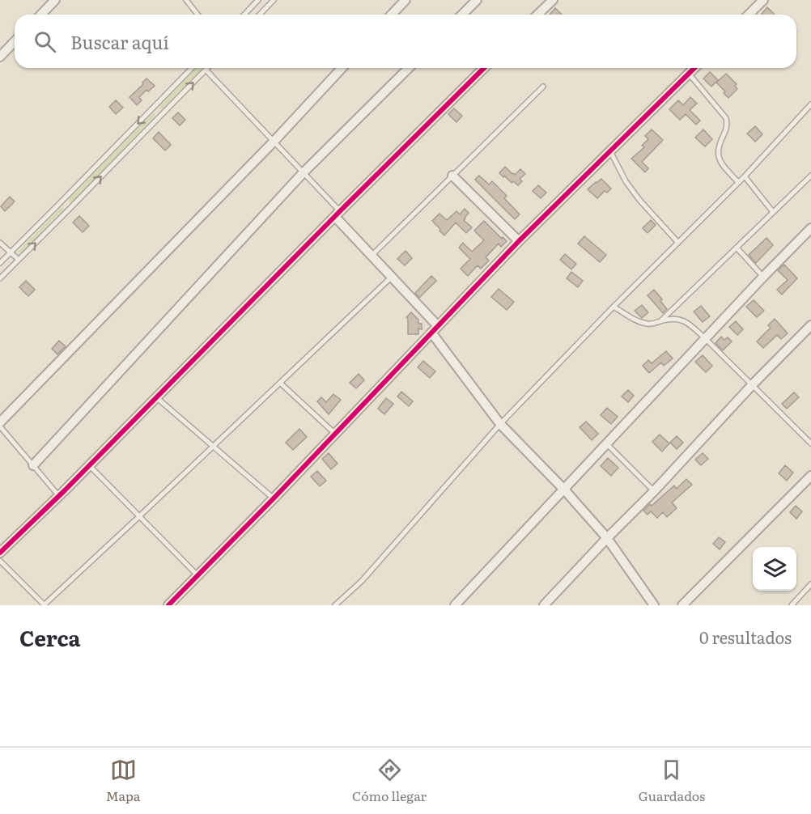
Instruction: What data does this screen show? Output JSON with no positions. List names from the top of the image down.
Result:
{
  "page": {
    "search": "Buscar aquí",
    "heading": ["Cerca", "0 resultados"],
    "nav": ["Mapa", "Cómo llegar", "Guardados"]
  }
}
